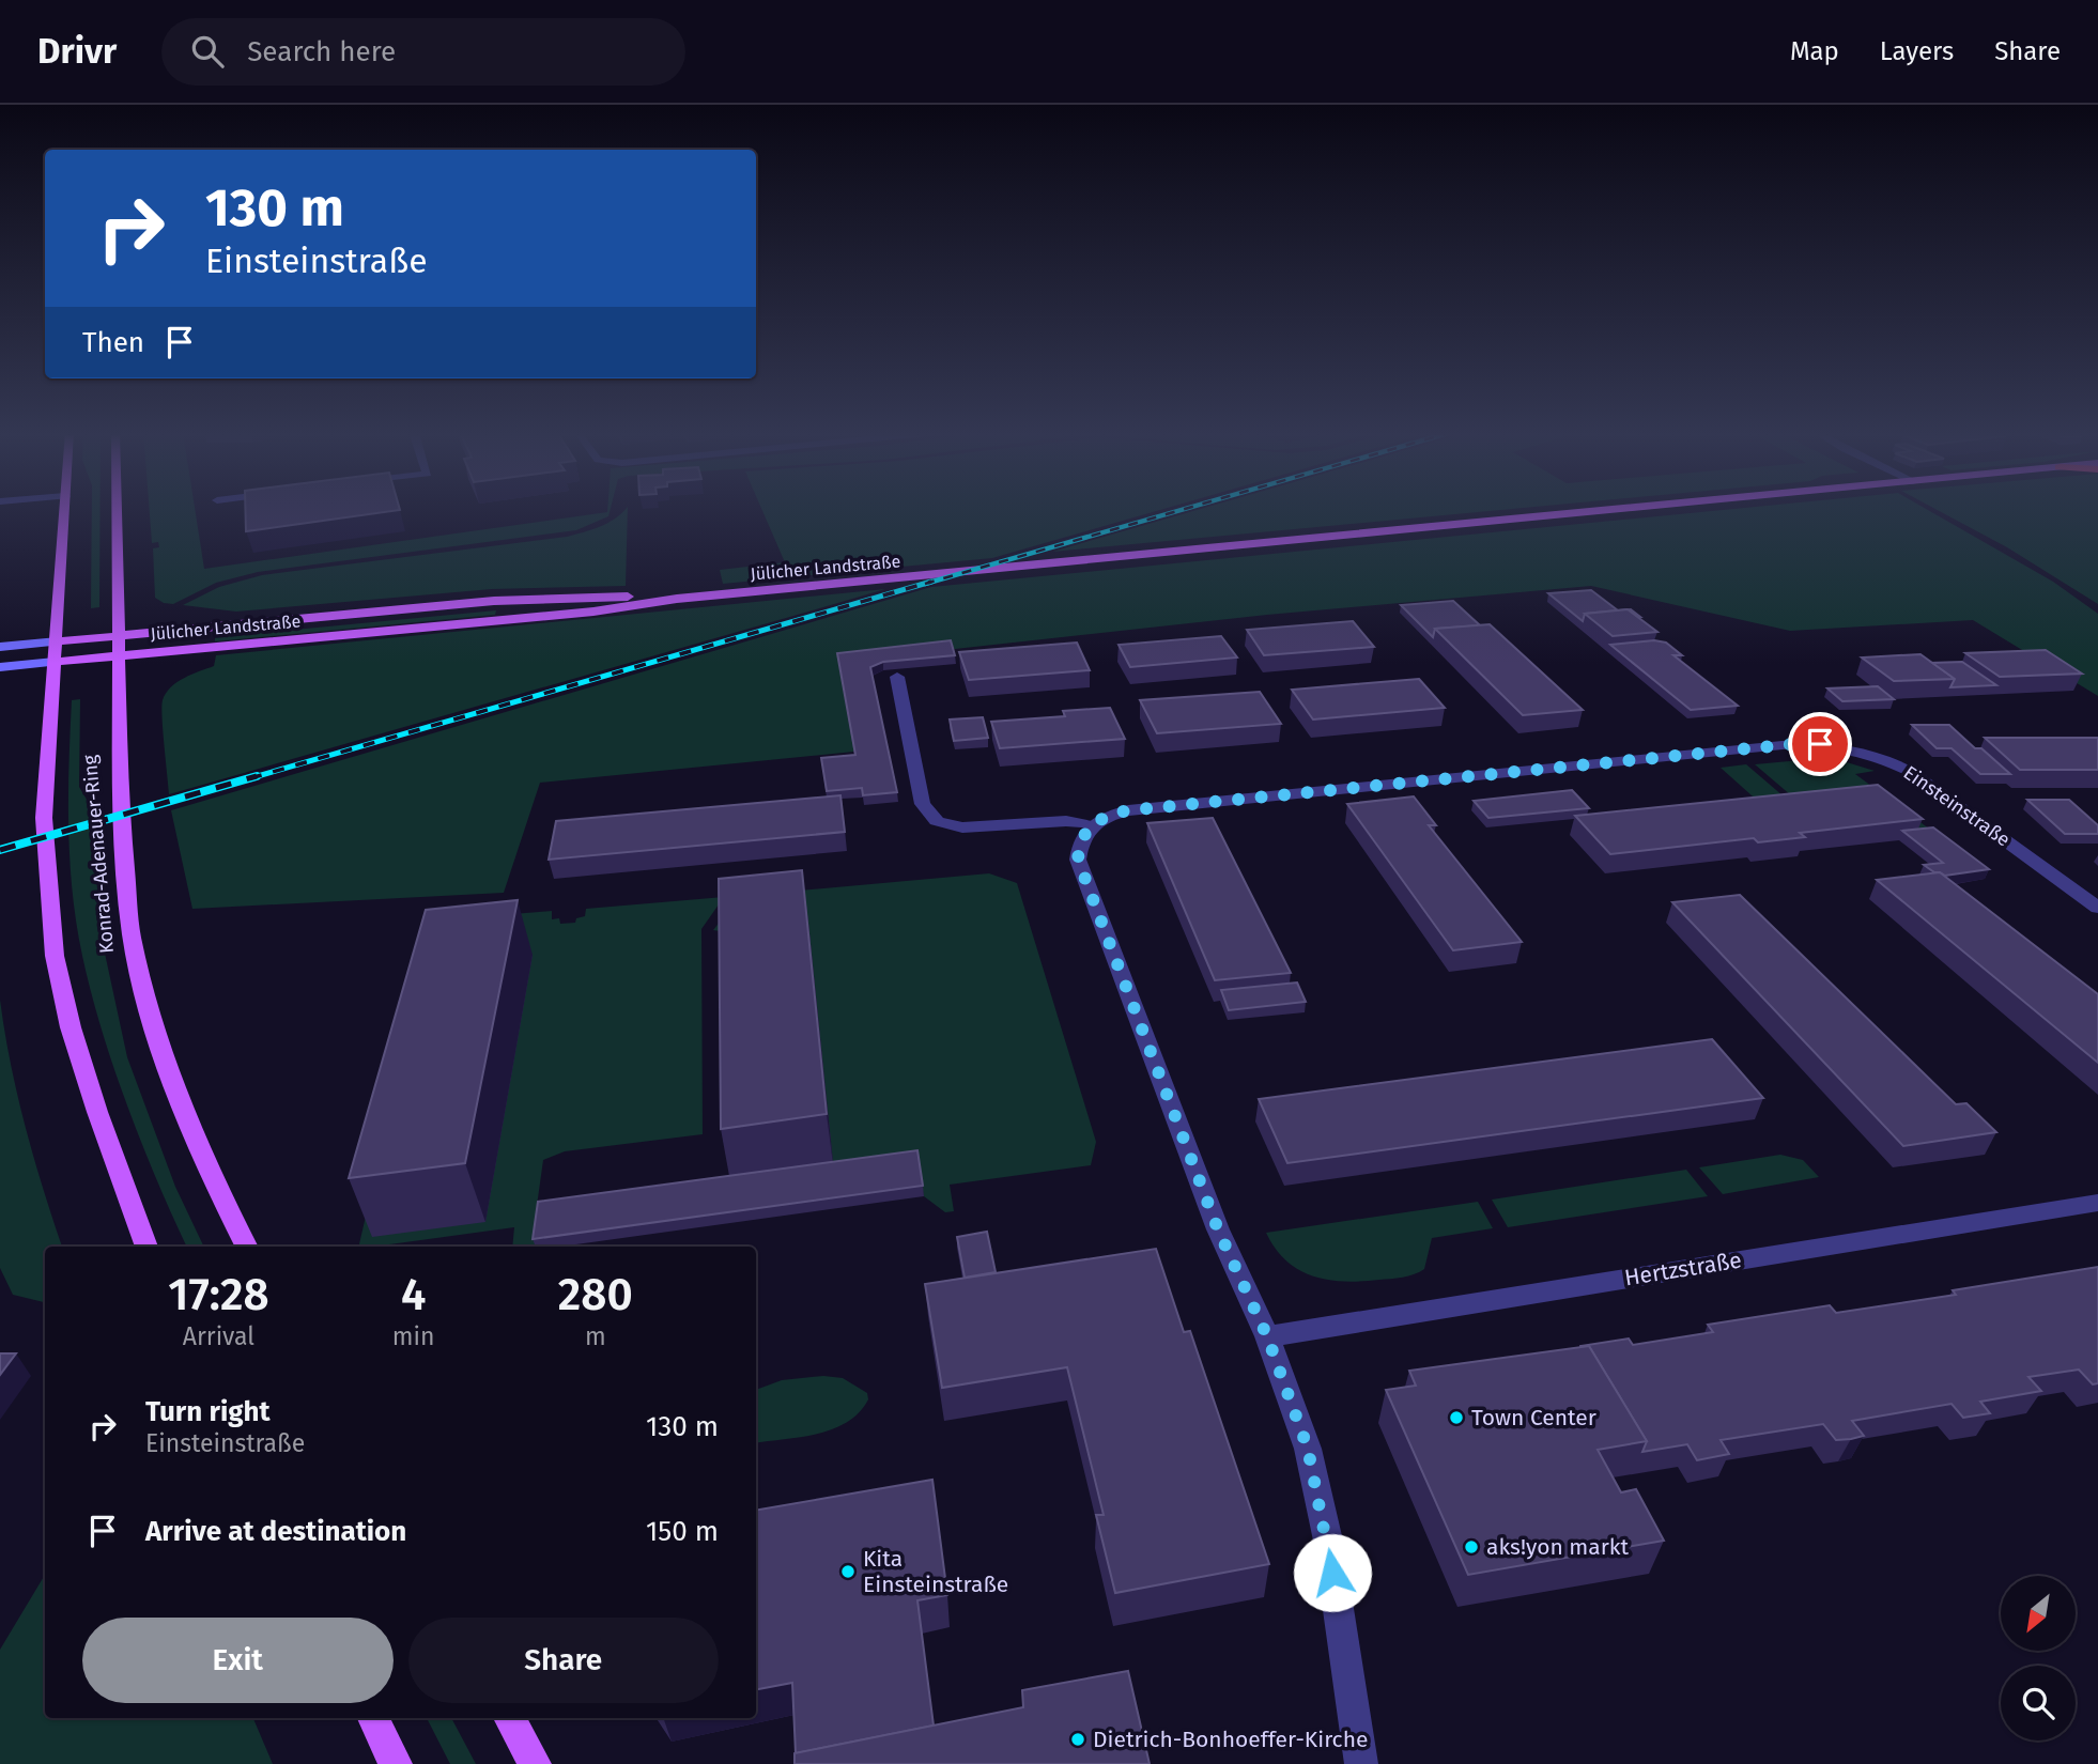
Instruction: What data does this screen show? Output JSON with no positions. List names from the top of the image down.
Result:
{
  "streets": {
    "main road": ["Jülicher Landstraße", "Konrad-Adenauer-Ring"],
    "street": ["Einsteinstraße", "Hertzstraße"]
  },
  "crossings": [
    ["Jülicher Landstraße", "Konrad-Adenauer-Ring"]
  ],
  "places": [
    "Town Center",
    "aks!yon markt",
    "Kita Einsteinstraße",
    "Dietrich-Bonhoeffer-Kirche"
  ],
  "north": "bottom left",
  "page": {
    "header": "Drivr",
    "search": "Search here",
    "nav": ["Map", "Layers", "Share"],
    "turn": ["130 m", "Einsteinstraße"],
    "then": "Then",
    "eta": [
      "17:28",
      "Arrival",
      "4",
      "min",
      "280",
      "m"
    ],
    "list": [
      {
        "name": "Turn right",
        "note": "Einsteinstraße",
        "value": "130 m"
      },
      {
        "name": "Arrive at destination",
        "value": "150 m"
      }
    ],
    "buttons": ["Exit", "Share"]
  }
}
